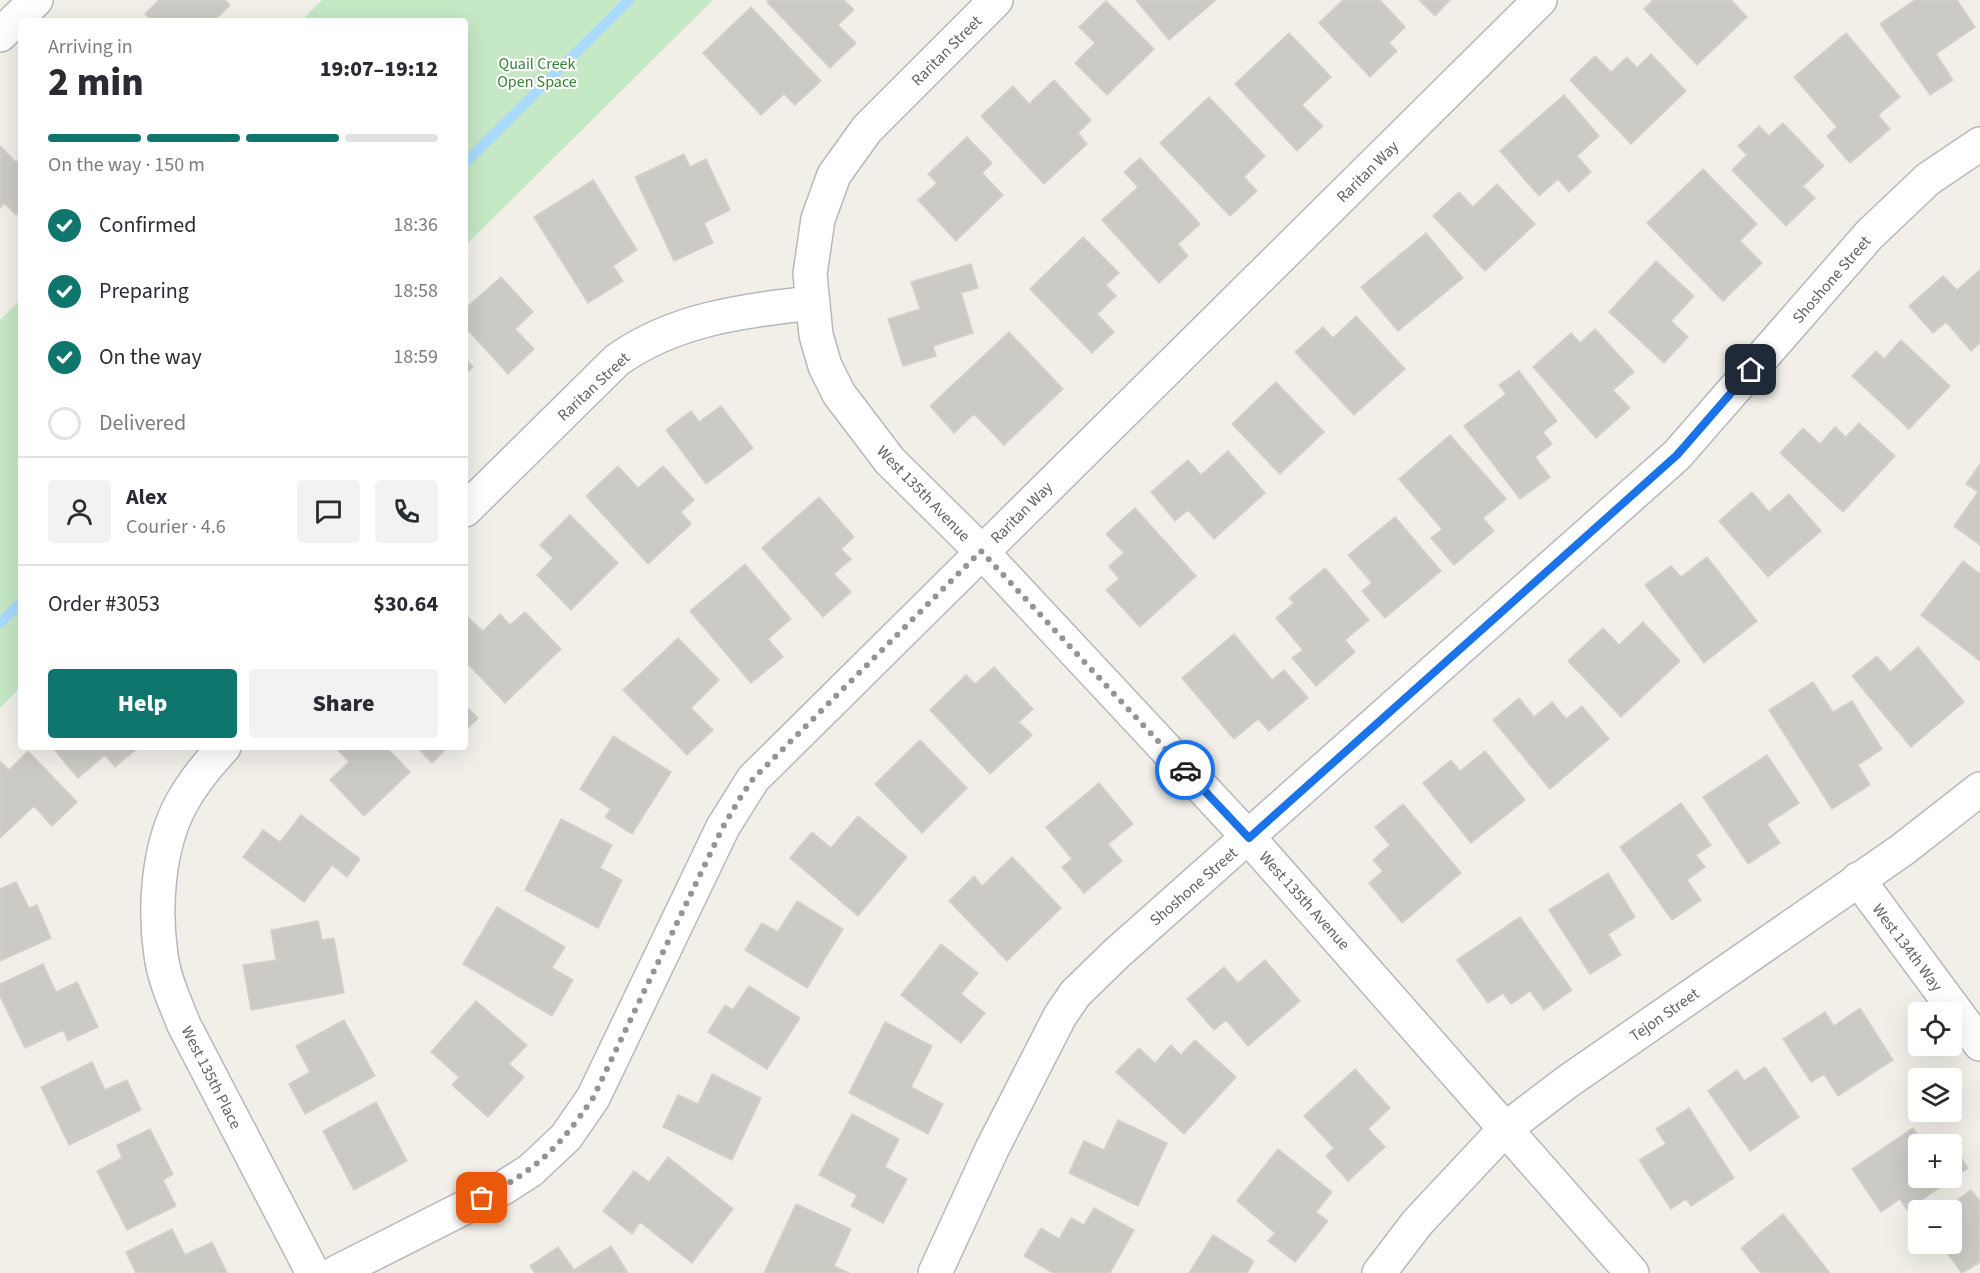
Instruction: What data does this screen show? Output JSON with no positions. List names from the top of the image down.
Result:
{
  "streets": {
    "street": [
      "Raritan Street",
      "Raritan Way",
      "Shoshone Street",
      "West 135th Avenue",
      "West 134th Way",
      "Tejon Street",
      "West 135th Place"
    ]
  },
  "crossings": [
    ["Raritan Street", "West 135th Avenue"],
    ["Raritan Way", "West 135th Avenue"],
    ["Shoshone Street", "West 135th Avenue"],
    ["West 135th Avenue", "Tejon Street"],
    ["West 134th Way", "Tejon Street"]
  ],
  "parks": ["Quail Creek Open Space"],
  "page": {
    "heading": ["2 min", "Arriving in", "19:07–19:12"],
    "panel": [
      "Alex",
      "Courier · 4.6",
      "Order #3053",
      "$30.64"
    ],
    "bar": "On the way · 150 m",
    "list": [
      ["Confirmed", "18:36"],
      ["Preparing", "18:58"],
      ["On the way", "18:59"],
      "Delivered"
    ],
    "buttons": ["Help", "Share"],
    "map_buttons": ["+", "−"]
  }
}
